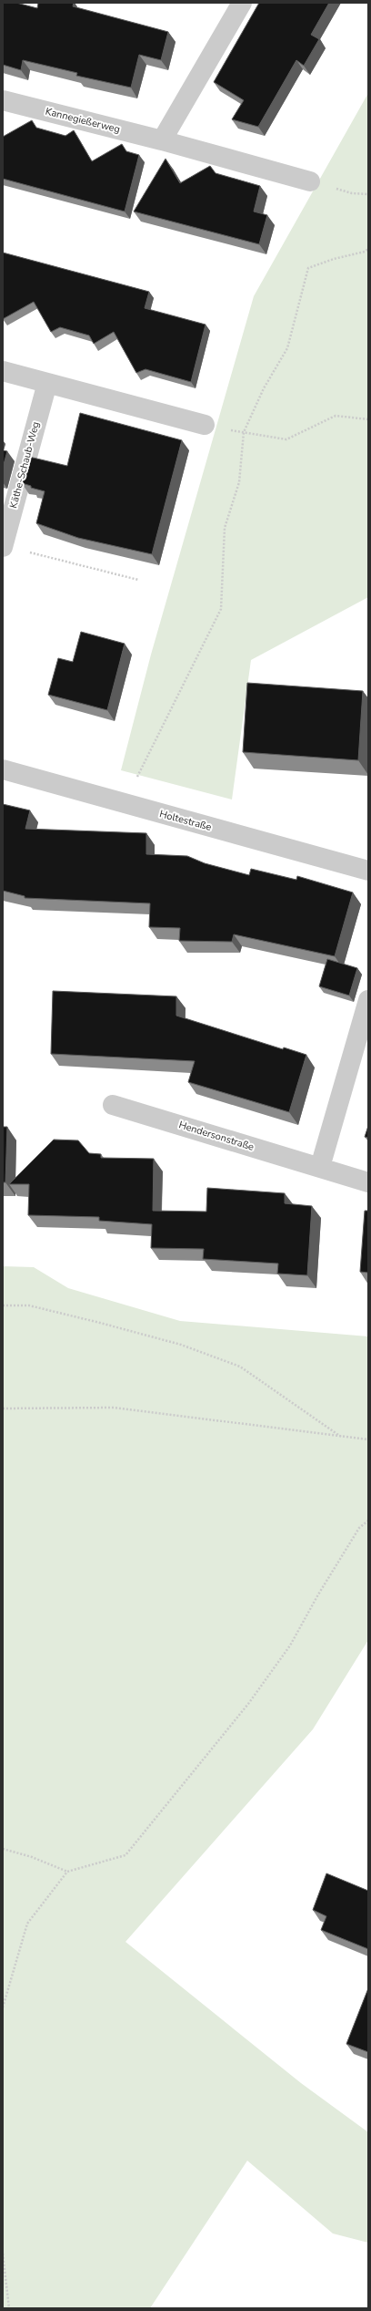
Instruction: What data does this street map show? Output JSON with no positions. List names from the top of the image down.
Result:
{
  "streets": {
    "street": [
      "Kannegießerweg",
      "Käthe-Schaub-Weg",
      "Holtestraße",
      "Hendersonstraße"
    ]
  }
}
